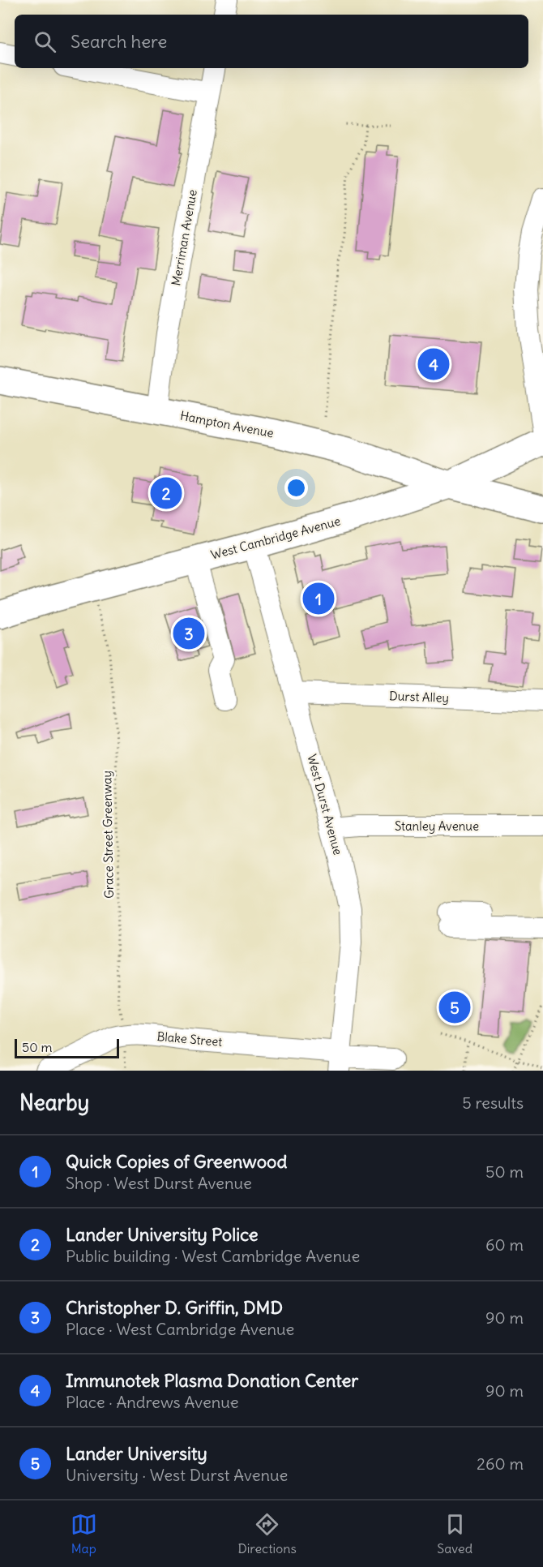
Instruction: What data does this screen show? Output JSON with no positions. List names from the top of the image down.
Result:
{
  "streets": {
    "main road": ["Hampton Avenue", "West Cambridge Avenue"],
    "street": [
      "Merriman Avenue",
      "Durst Alley",
      "West Durst Avenue",
      "Stanley Avenue",
      "Blake Street"
    ],
    "path": ["Grace Street Greenway"]
  },
  "crossings": [
    ["Merriman Avenue", "Hampton Avenue"],
    ["Hampton Avenue", "West Cambridge Avenue"],
    ["West Cambridge Avenue", "West Durst Avenue"],
    ["Durst Alley", "West Durst Avenue"],
    ["West Durst Avenue", "Stanley Avenue"],
    ["West Durst Avenue", "Blake Street"],
    ["Grace Street Greenway", "Blake Street"]
  ],
  "scale_bar": "50 m",
  "page": {
    "search": "Search here",
    "pins": [
      "4",
      "2",
      "1",
      "3",
      "5"
    ],
    "scale": "50 m",
    "heading": ["Nearby", "5 results"],
    "list": [
      {
        "mark": "1",
        "name": "Quick Copies of Greenwood",
        "note": "Shop · West Durst Avenue",
        "value": "50 m"
      },
      {
        "mark": "2",
        "name": "Lander University Police",
        "note": "Public building · West Cambridge Avenue",
        "value": "60 m"
      },
      {
        "mark": "3",
        "name": "Christopher D. Griffin, DMD",
        "note": "Place · West Cambridge Avenue",
        "value": "90 m"
      },
      {
        "mark": "4",
        "name": "Immunotek Plasma Donation Center",
        "note": "Place · Andrews Avenue",
        "value": "90 m"
      },
      {
        "mark": "5",
        "name": "Lander University",
        "note": "University · West Durst Avenue",
        "value": "260 m"
      }
    ],
    "nav": ["Map", "Directions", "Saved"]
  }
}
